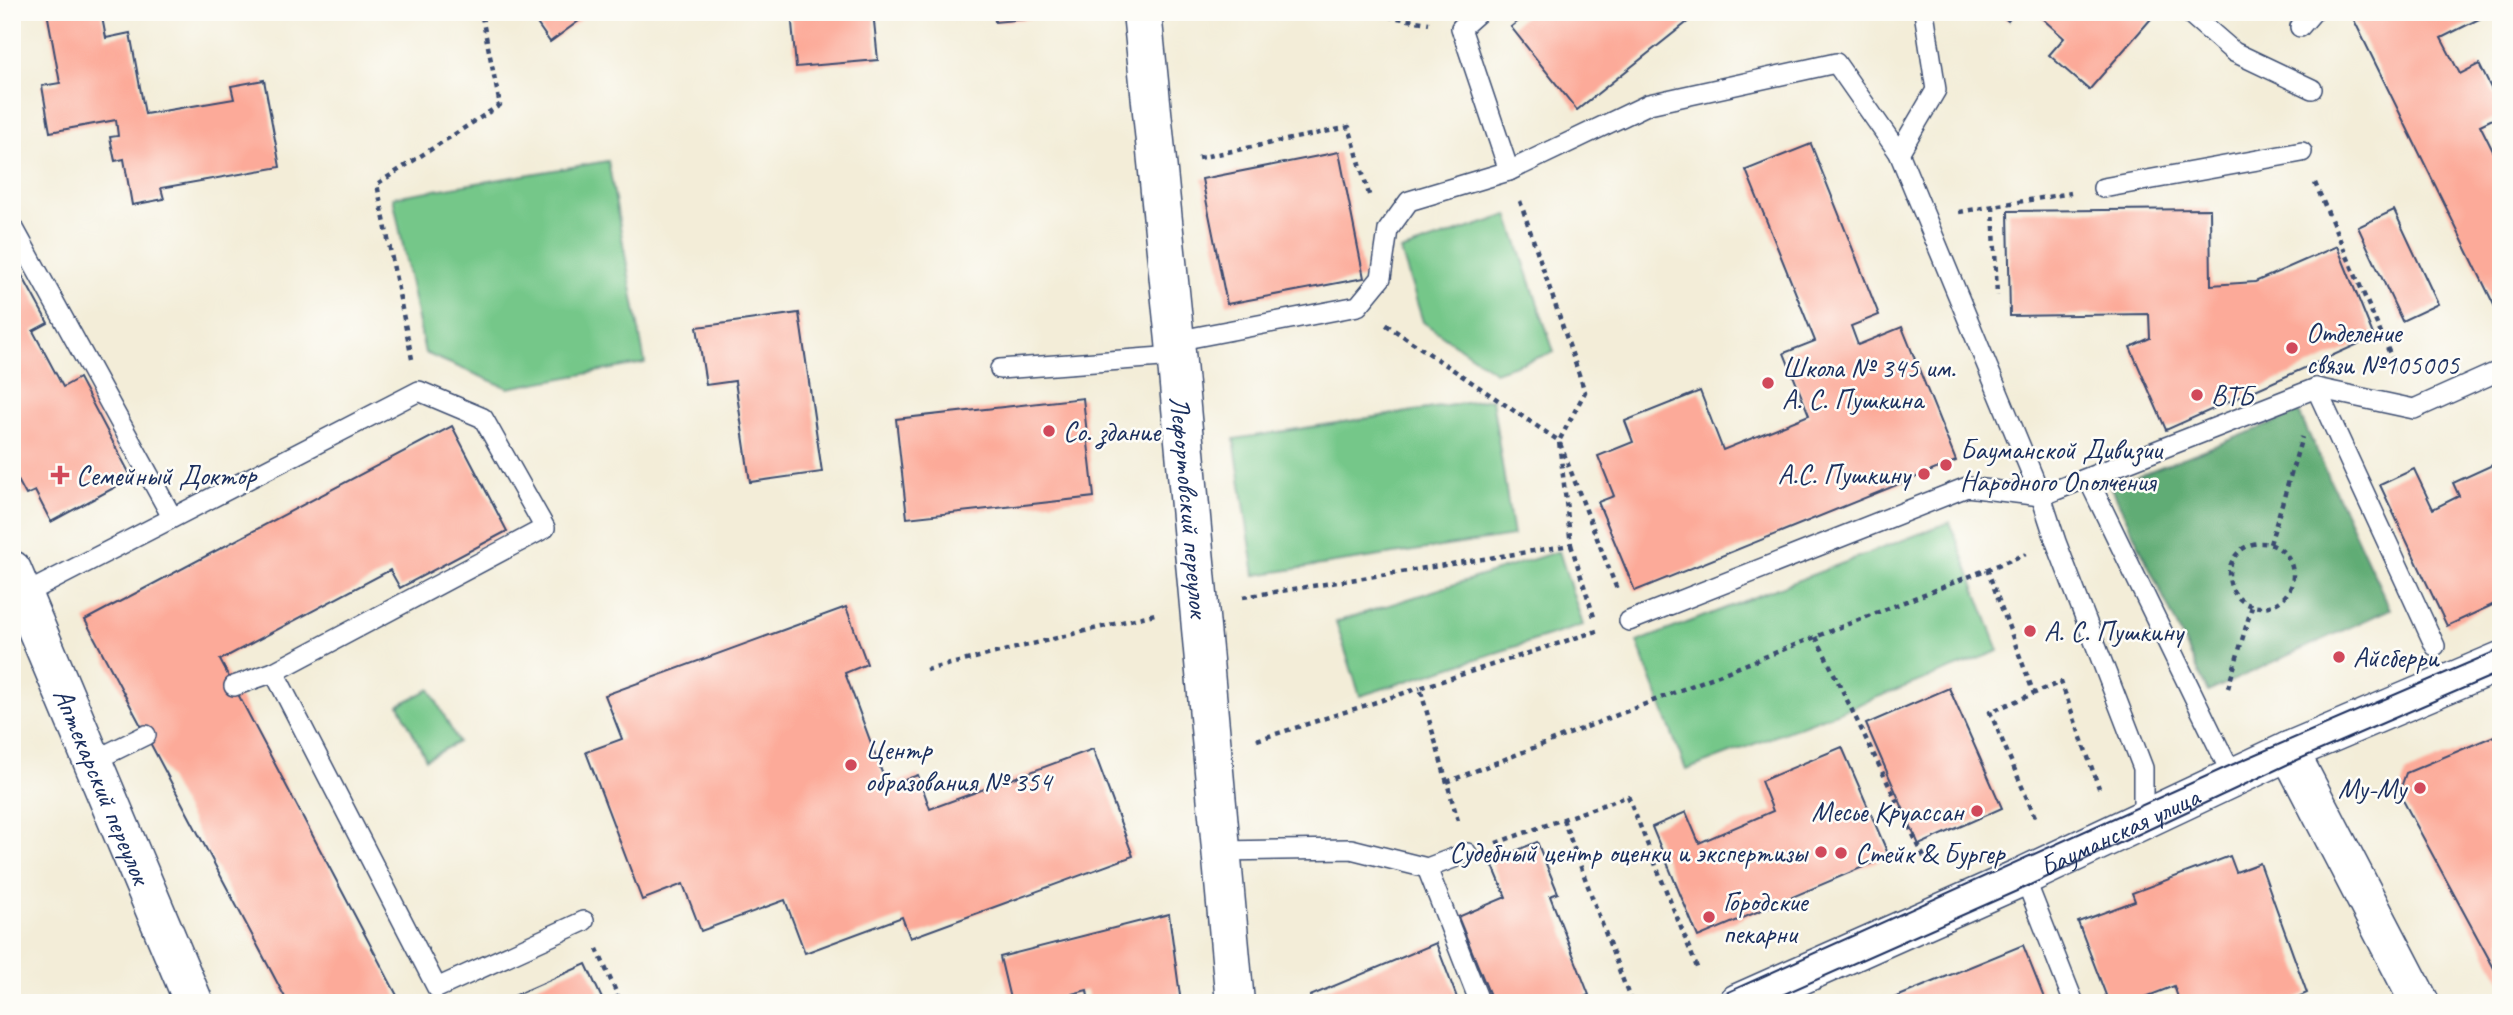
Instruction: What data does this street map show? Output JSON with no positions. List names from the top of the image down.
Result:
{
  "streets": {
    "street": ["Лефортовский переулок", "Аптекарский переулок", "Бауманская улица"]
  },
  "places": {
    "other": [
      "Отделение связи №105005",
      "Школа № 345 им. А. С. Пушкина",
      "ВТБ",
      "Со. здание",
      "Бауманской Дивизии Народного Ополчения",
      "А.С. Пушкину",
      "А. С. Пушкину",
      "Айсберри",
      "Центр образования № 354",
      "Му-Му",
      "Месье Круассан",
      "Судебный центр оценки и экспертизы",
      "Стейк & Бургер",
      "Городские пекарни"
    ],
    "health": ["Семейный Доктор"]
  }
}
